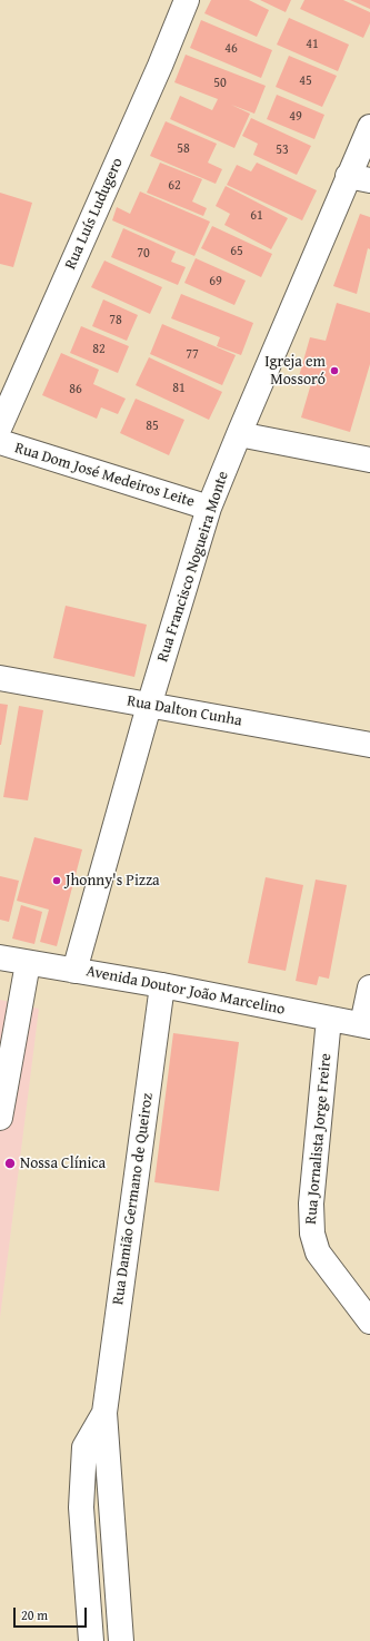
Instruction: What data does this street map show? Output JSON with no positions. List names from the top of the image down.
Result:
{
  "streets": {
    "street": [
      "Rua Luís Ludugero",
      "Rua Dom José Medeiros Leite",
      "Rua Francisco Nogueira Monte",
      "Rua Dalton Cunha",
      "Avenida Doutor João Marcelino",
      "Rua Jornalista Jorge Freire",
      "Rua Damião Germano de Queiroz"
    ]
  },
  "crossings": [
    ["Rua Dom José Medeiros Leite", "Rua Francisco Nogueira Monte"],
    ["Rua Francisco Nogueira Monte", "Rua Dalton Cunha"],
    ["Rua Francisco Nogueira Monte", "Avenida Doutor João Marcelino"],
    ["Avenida Doutor João Marcelino", "Rua Jornalista Jorge Freire"],
    ["Avenida Doutor João Marcelino", "Rua Damião Germano de Queiroz"]
  ],
  "places": ["Igreja em Mossoró", "Jhonny's Pizza", "Nossa Clínica"],
  "house_numbers": [
    "41",
    "46",
    "45",
    "50",
    "49",
    "58",
    "53",
    "62",
    "61",
    "65",
    "70",
    "69",
    "78",
    "82",
    "77",
    "81",
    "86",
    "85"
  ],
  "scale_bar": "20 m"
}
